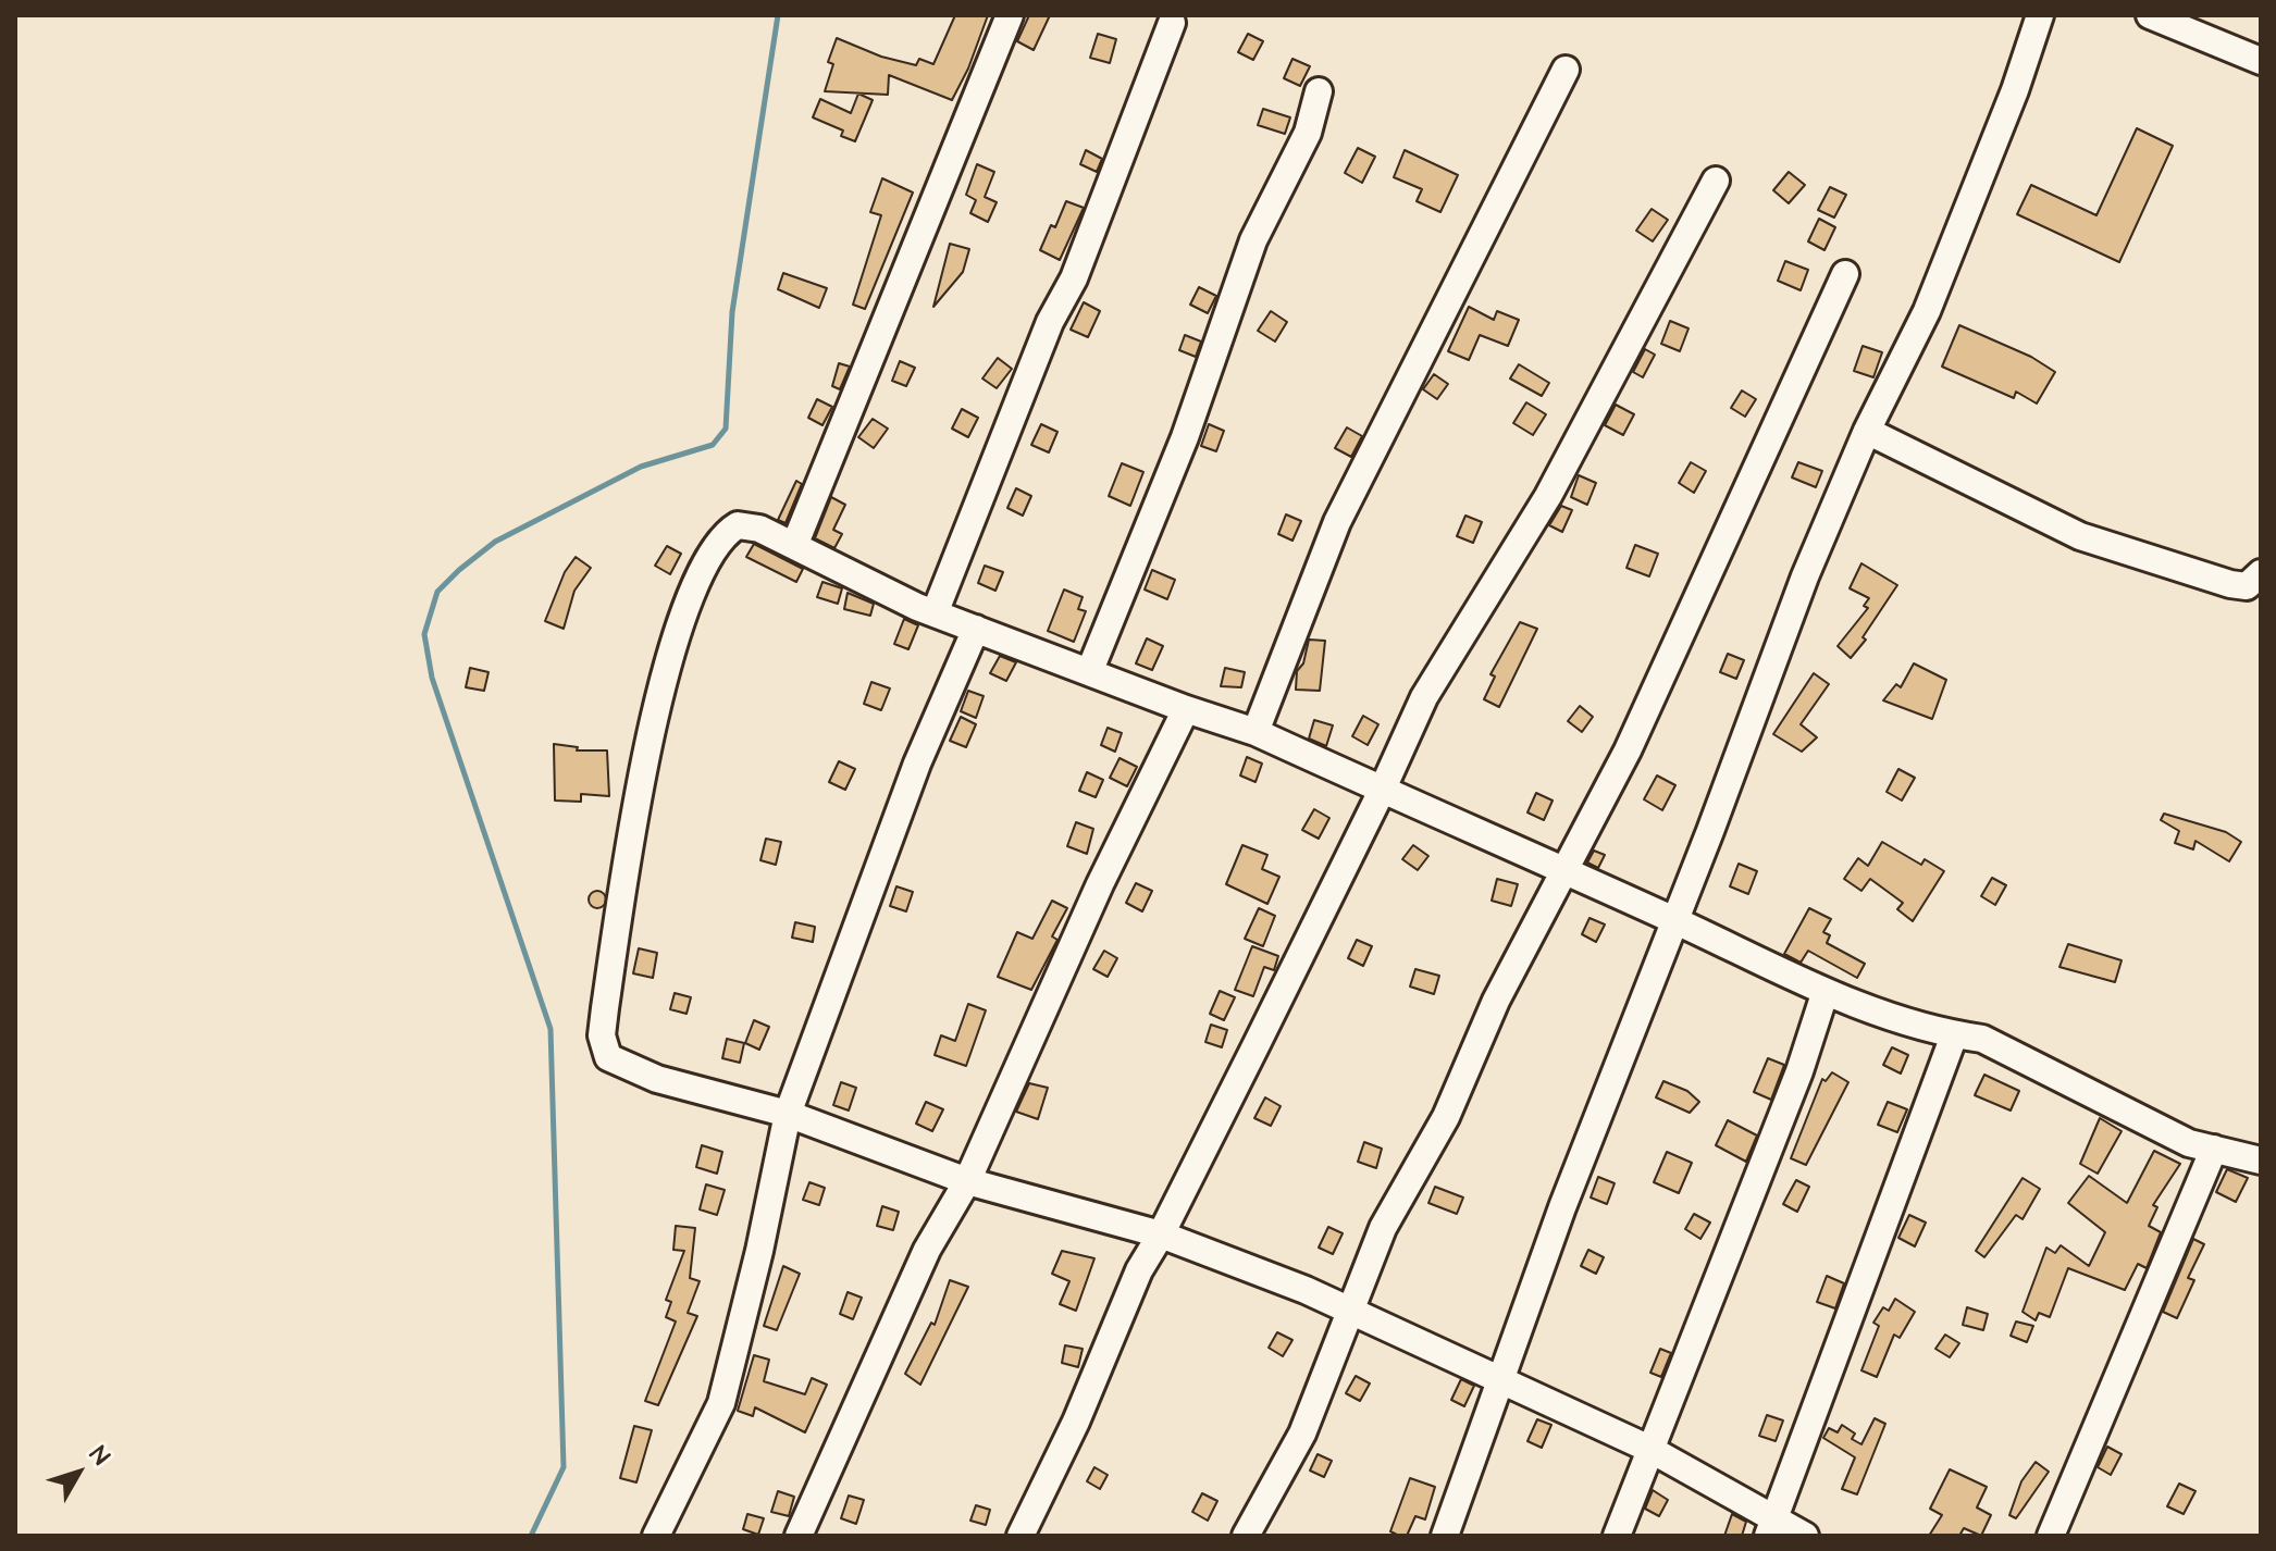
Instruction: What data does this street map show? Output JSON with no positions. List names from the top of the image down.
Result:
{
  "north": "top right"
}
